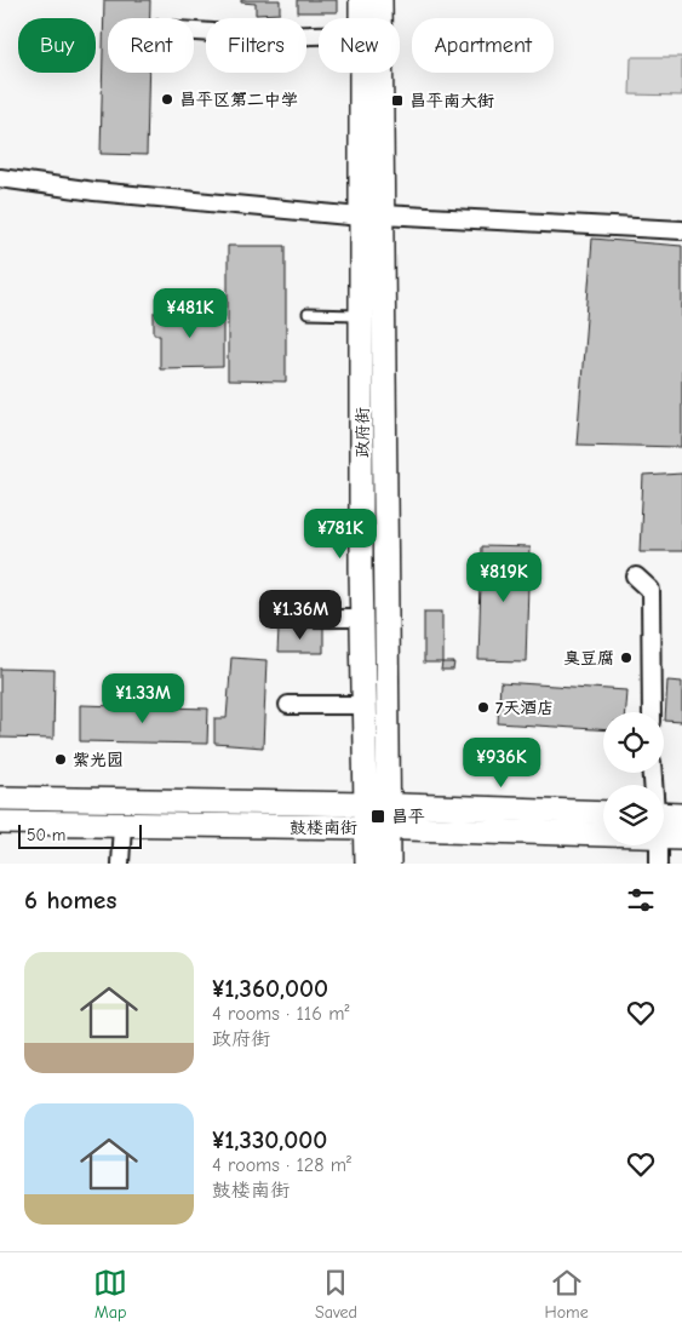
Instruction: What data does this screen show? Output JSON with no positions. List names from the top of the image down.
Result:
{
  "streets": {
    "main road": ["政府街", "鼓楼南街"]
  },
  "crossings": [
    ["政府街", "鼓楼南街"]
  ],
  "places": {
    "other": [
      "昌平区第二中学",
      "臭豆腐",
      "7天酒店",
      "紫光园"
    ],
    "transit": ["昌平南大街", "昌平"]
  },
  "scale_bar": "50 m",
  "page": {
    "chip": [
      "Buy",
      "Rent",
      "Filters",
      "New",
      "Apartment"
    ],
    "price": [
      "¥481K",
      "¥781K",
      "¥819K",
      "¥1.36M",
      "¥1.33M",
      "¥936K"
    ],
    "scale": "50 m",
    "heading": "6 homes",
    "list": [
      {
        "name": "¥1,360,000",
        "note": "4 rooms · 116 m² · 政府街"
      },
      {
        "name": "¥1,330,000",
        "note": "4 rooms · 128 m² · 鼓楼南街"
      }
    ],
    "tabs": ["Map", "Saved", "Home"]
  }
}
